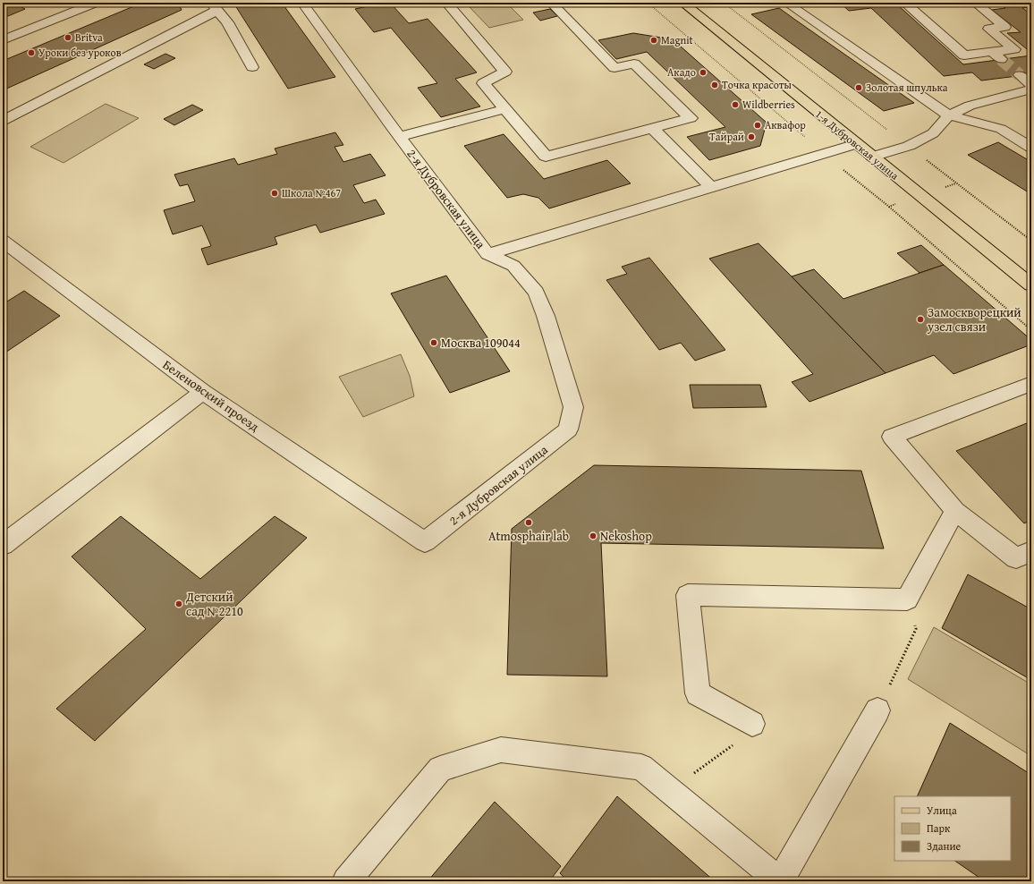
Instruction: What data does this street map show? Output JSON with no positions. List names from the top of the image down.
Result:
{
  "streets": {
    "main road": ["1-я Дубровская улица"],
    "street": ["2-я Дубровская улица", "Беленовский проезд"]
  },
  "crossings": [
    ["2-я Дубровская улица", "Беленовский проезд"]
  ],
  "places": [
    "Britva",
    "Magnit",
    "Уроки без уроков",
    "Акадо",
    "Точка красоты",
    "Золотая шпулька",
    "Wildberries",
    "Аквафор",
    "Тайрай",
    "Школа №467",
    "Замоскворецкий узел связи",
    "Москва 109044",
    "Atmosphair lab",
    "Nekoshop",
    "Детский сад №2210"
  ],
  "legend": ["Улица", "Парк", "Здание"]
}
